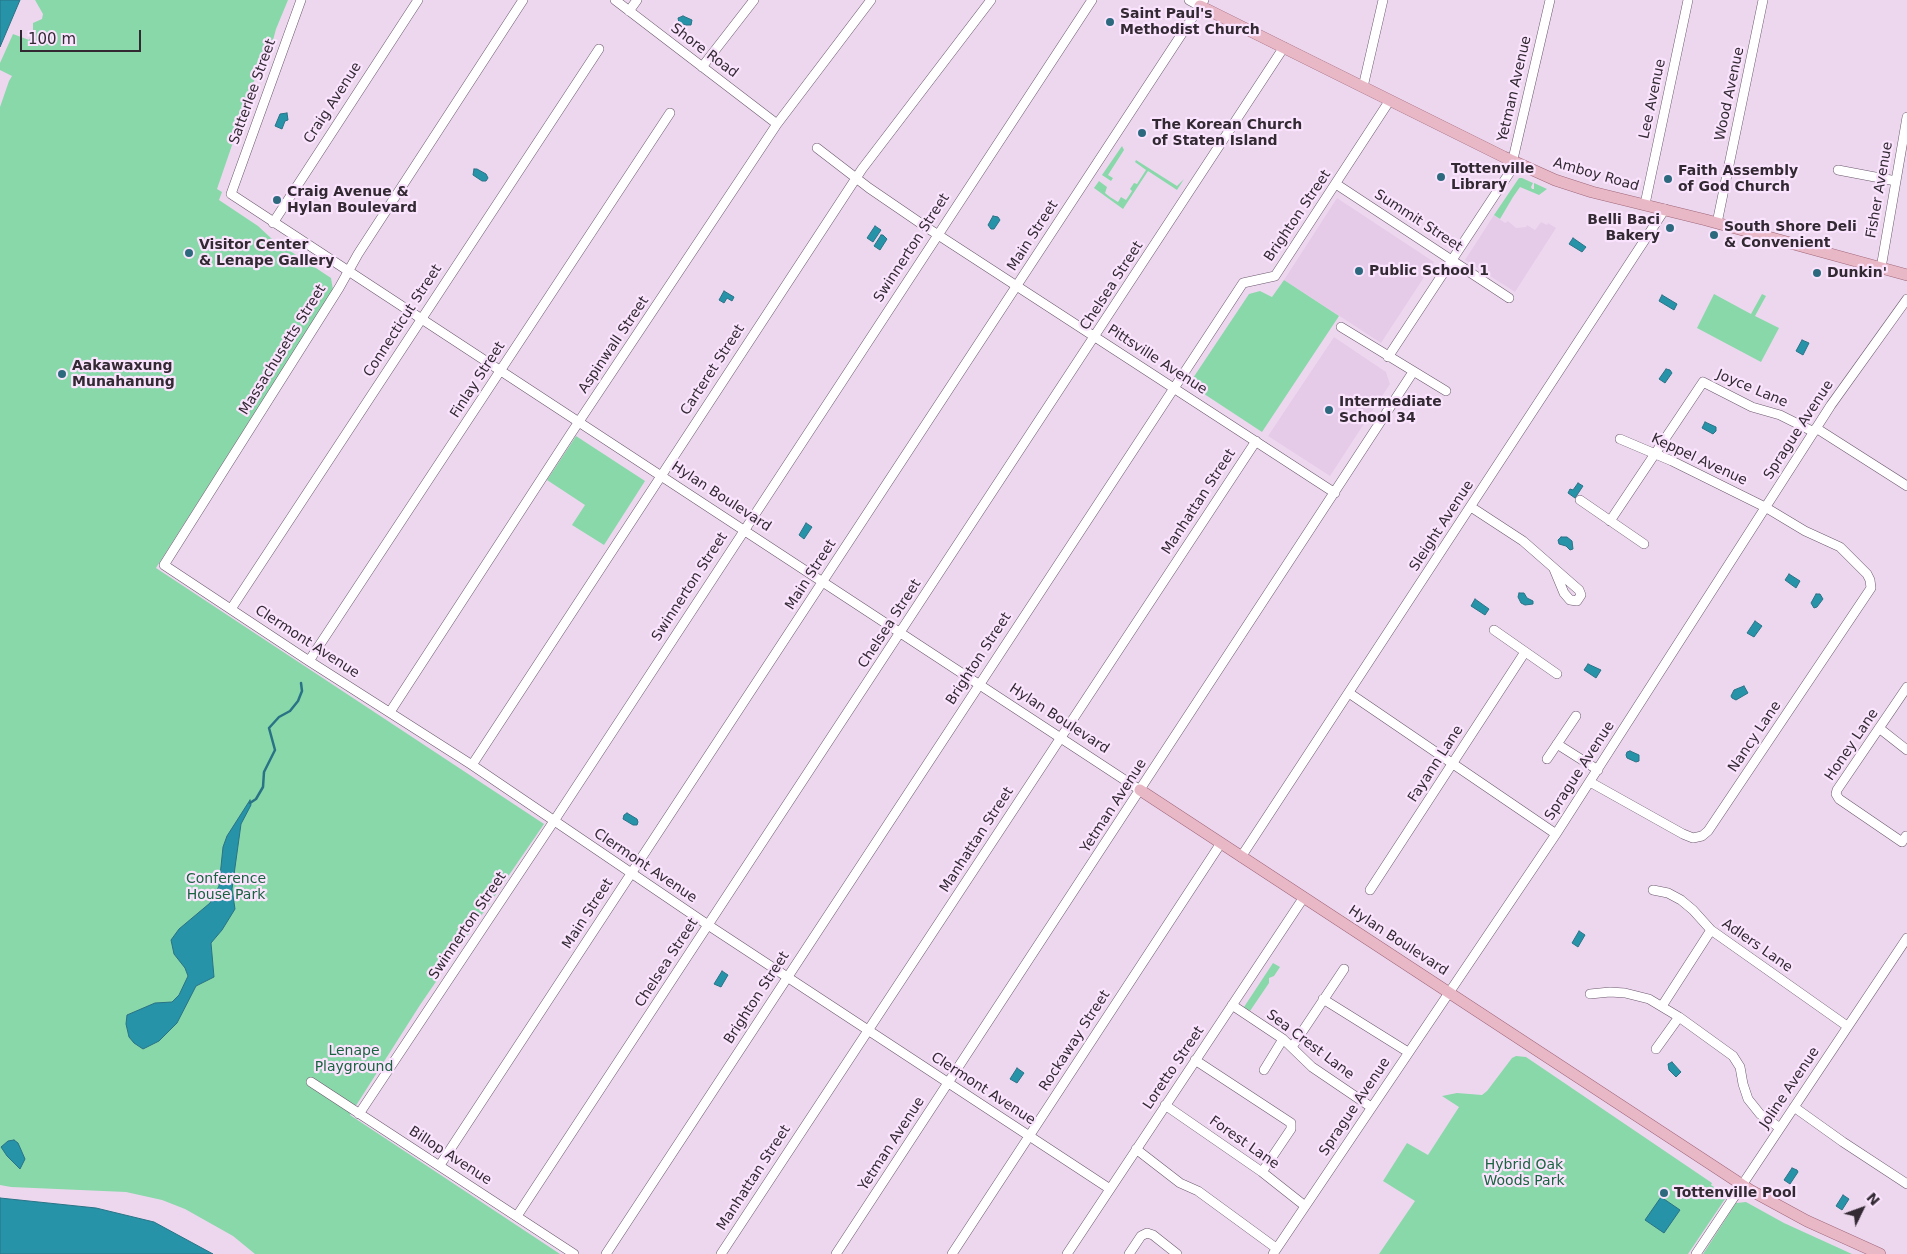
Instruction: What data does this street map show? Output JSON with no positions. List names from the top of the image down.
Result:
{
  "streets": {
    "main road": ["Amboy Road", "Hylan Boulevard"],
    "street": [
      "Shore Road",
      "Yetman Avenue",
      "Satterlee Street",
      "Wood Avenue",
      "Lee Avenue",
      "Craig Avenue",
      "Fisher Avenue",
      "Brighton Street",
      "Summit Street",
      "Main Street",
      "Swinnerton Street",
      "Chelsea Street",
      "Connecticut Street",
      "Aspinwall Street",
      "Massachusetts Street",
      "Pittsville Avenue",
      "Carteret Street",
      "Finlay Street",
      "Joyce Lane",
      "Sprague Avenue",
      "Keppel Avenue",
      "Manhattan Street",
      "Sleight Avenue",
      "Clermont Avenue",
      "Nancy Lane",
      "Honey Lane",
      "Fayann Lane",
      "Adlers Lane",
      "Rockaway Street",
      "Sea Crest Lane",
      "Loretto Street",
      "Joline Avenue",
      "Forest Lane",
      "Billop Avenue"
    ]
  },
  "crossings": [
    ["Shore Road", "Aspinwall Street"],
    ["Yetman Avenue", "Amboy Road"],
    ["Yetman Avenue", "Summit Street"],
    ["Yetman Avenue", "Pittsville Avenue"],
    ["Yetman Avenue", "Hylan Boulevard"],
    ["Yetman Avenue", "Clermont Avenue"],
    ["Satterlee Street", "Hylan Boulevard"],
    ["Wood Avenue", "Amboy Road"],
    ["Lee Avenue", "Amboy Road"],
    ["Craig Avenue", "Hylan Boulevard"],
    ["Amboy Road", "Fisher Avenue"],
    ["Amboy Road", "Brighton Street"],
    ["Amboy Road", "Main Street"],
    ["Amboy Road", "Chelsea Street"],
    ["Amboy Road", "Sleight Avenue"],
    ["Brighton Street", "Summit Street"],
    ["Brighton Street", "Pittsville Avenue"],
    ["Brighton Street", "Hylan Boulevard"],
    ["Brighton Street", "Clermont Avenue"],
    ["Main Street", "Pittsville Avenue"],
    ["Main Street", "Hylan Boulevard"],
    ["Main Street", "Clermont Avenue"],
    ["Main Street", "Billop Avenue"],
    ["Swinnerton Street", "Pittsville Avenue"],
    ["Swinnerton Street", "Hylan Boulevard"],
    ["Swinnerton Street", "Clermont Avenue"],
    ["Swinnerton Street", "Billop Avenue"],
    ["Chelsea Street", "Pittsville Avenue"],
    ["Chelsea Street", "Hylan Boulevard"],
    ["Chelsea Street", "Clermont Avenue"],
    ["Chelsea Street", "Billop Avenue"],
    ["Connecticut Street", "Hylan Boulevard"],
    ["Connecticut Street", "Clermont Avenue"],
    ["Aspinwall Street", "Hylan Boulevard"],
    ["Aspinwall Street", "Clermont Avenue"],
    ["Massachusetts Street", "Hylan Boulevard"],
    ["Massachusetts Street", "Clermont Avenue"],
    ["Pittsville Avenue", "Carteret Street"],
    ["Pittsville Avenue", "Manhattan Street"],
    ["Carteret Street", "Hylan Boulevard"],
    ["Carteret Street", "Clermont Avenue"],
    ["Finlay Street", "Hylan Boulevard"],
    ["Finlay Street", "Clermont Avenue"],
    ["Joyce Lane", "Sprague Avenue"],
    ["Joyce Lane", "Keppel Avenue"],
    ["Sprague Avenue", "Keppel Avenue"],
    ["Sprague Avenue", "Hylan Boulevard"],
    ["Sprague Avenue", "Nancy Lane"],
    ["Sprague Avenue", "Sea Crest Lane"],
    ["Sprague Avenue", "Forest Lane"],
    ["Keppel Avenue", "Nancy Lane"],
    ["Hylan Boulevard", "Manhattan Street"],
    ["Hylan Boulevard", "Sleight Avenue"],
    ["Hylan Boulevard", "Rockaway Street"],
    ["Hylan Boulevard", "Loretto Street"],
    ["Hylan Boulevard", "Joline Avenue"],
    ["Manhattan Street", "Clermont Avenue"],
    ["Clermont Avenue", "Rockaway Street"],
    ["Clermont Avenue", "Loretto Street"],
    ["Adlers Lane", "Joline Avenue"],
    ["Sea Crest Lane", "Loretto Street"],
    ["Loretto Street", "Forest Lane"]
  ],
  "parks": ["Conference House Park", "Lenape Playground", "Hybrid Oak Woods Park"],
  "places": [
    "Saint Paul's Methodist Church",
    "The Korean Church of Staten Island",
    "Tottenville Library",
    "Faith Assembly of God Church",
    "Craig Avenue & Hylan Boulevard",
    "Belli Baci Bakery",
    "South Shore Deli & Convenient",
    "Visitor Center & Lenape Gallery",
    "Public School 1",
    "Dunkin'",
    "Aakawaxung Munahanung",
    "Intermediate School 34",
    "Tottenville Pool"
  ],
  "scale_bar": "100 m",
  "north": "top right"
}
